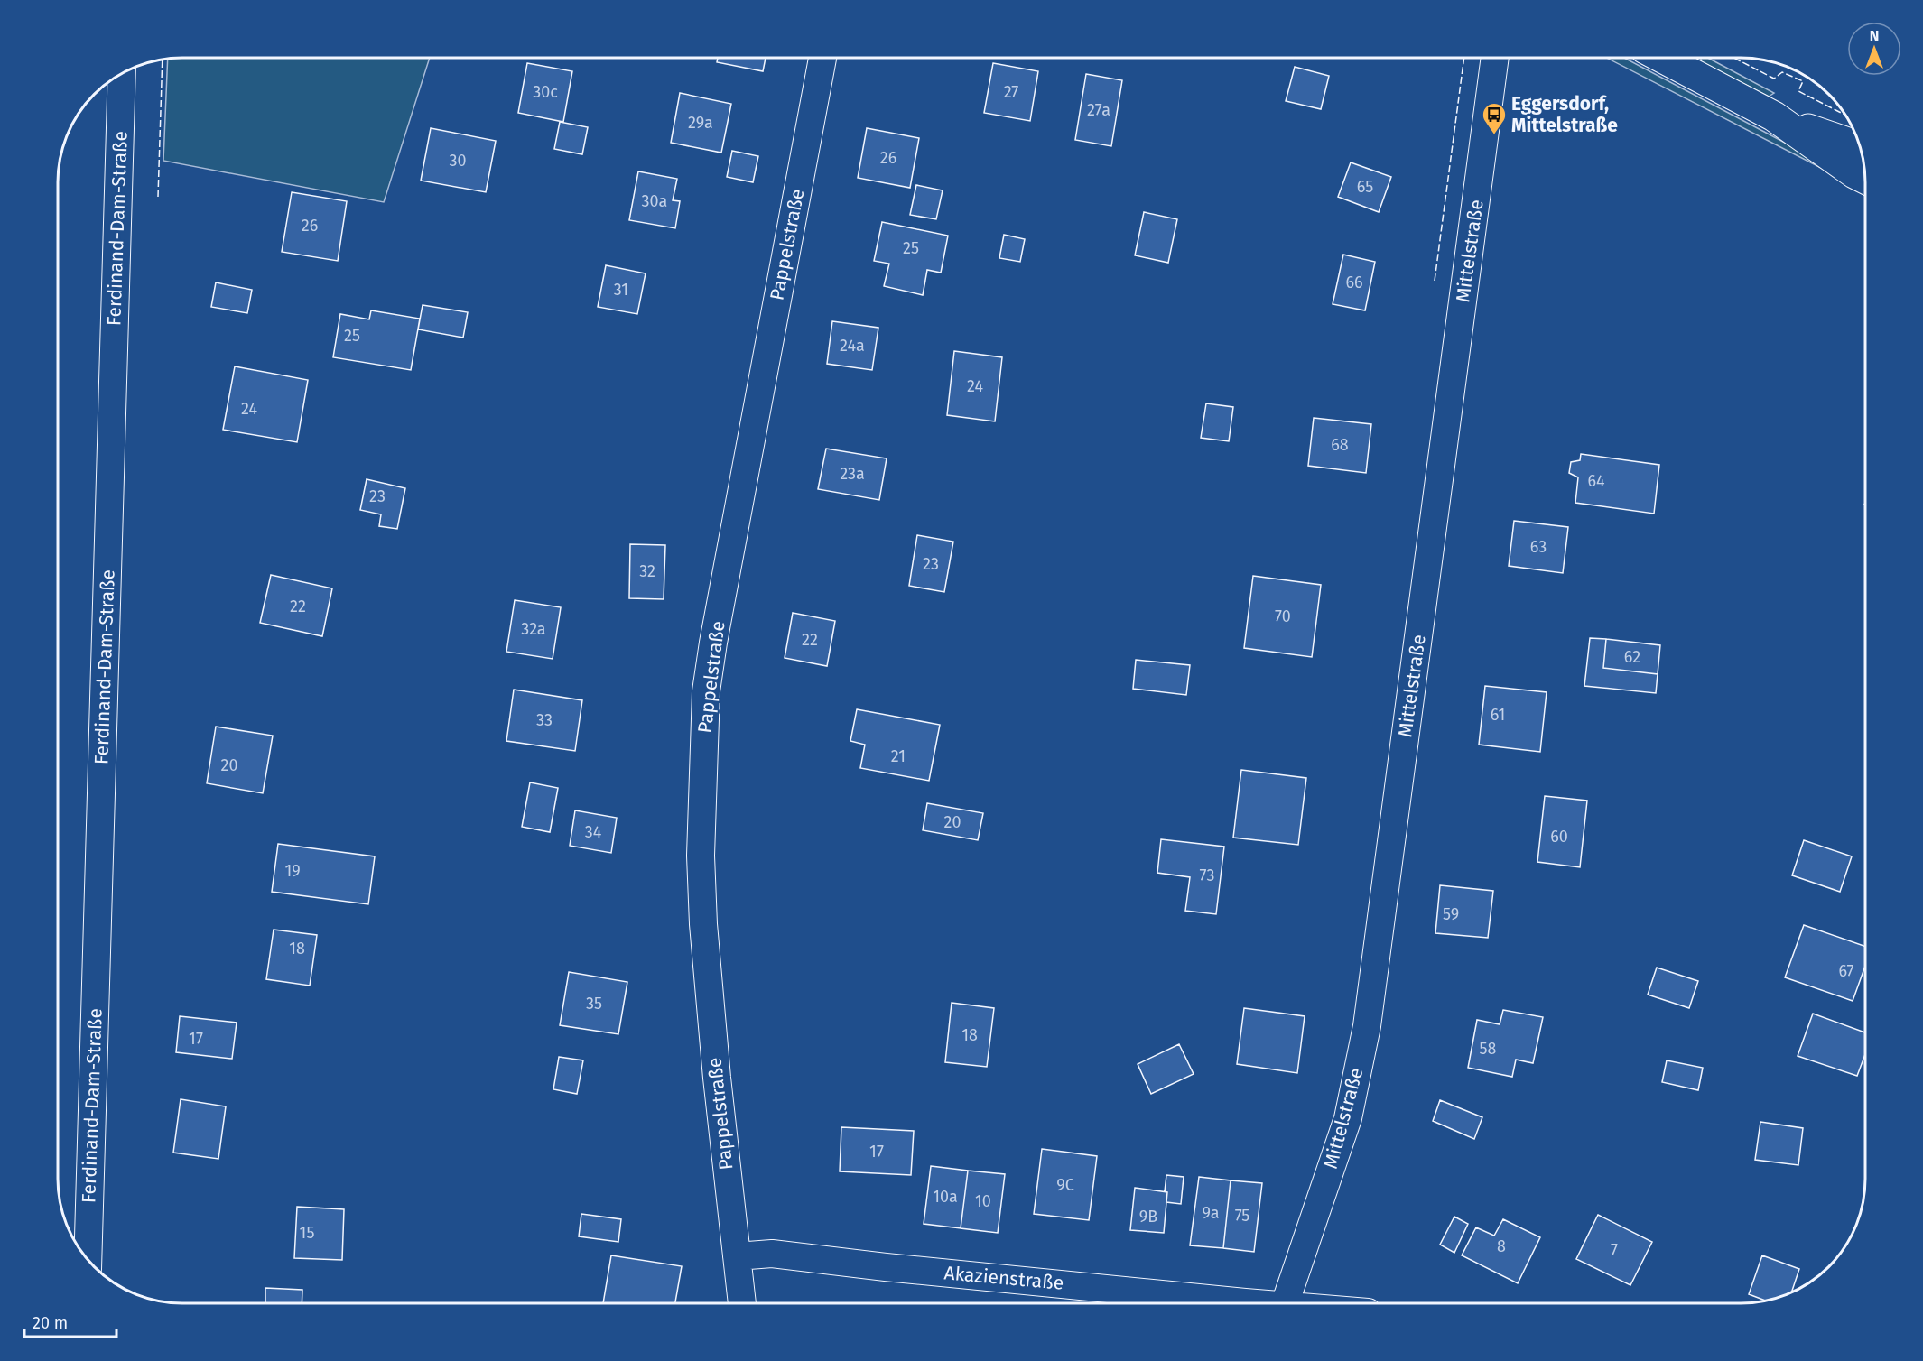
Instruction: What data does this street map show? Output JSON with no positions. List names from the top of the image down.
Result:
{
  "streets": {
    "street": [
      "Ferdinand-Dam-Straße",
      "Pappelstraße",
      "Mittelstraße",
      "Akazienstraße"
    ]
  },
  "crossings": [
    ["Pappelstraße", "Akazienstraße"]
  ],
  "places": {
    "bus stop": ["Eggersdorf, Mittelstraße"]
  },
  "house_numbers": [
    "30c",
    "27",
    "27a",
    "29a",
    "26",
    "30",
    "65",
    "30a",
    "26",
    "25",
    "66",
    "31",
    "25",
    "24a",
    "24",
    "24",
    "68",
    "23a",
    "64",
    "23",
    "63",
    "23",
    "32",
    "22",
    "70",
    "32a",
    "22",
    "62",
    "61",
    "33",
    "21",
    "20",
    "20",
    "34",
    "60",
    "19",
    "73",
    "59",
    "18",
    "67",
    "35",
    "18",
    "17",
    "58",
    "17",
    "9C",
    "10a",
    "10",
    "9a",
    "75",
    "9B",
    "15",
    "8",
    "7"
  ],
  "scale_bar": "20 m",
  "north": "top"
}
